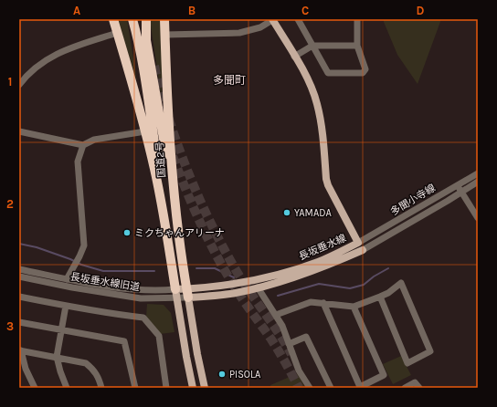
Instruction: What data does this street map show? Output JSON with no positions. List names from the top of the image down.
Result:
{
  "streets": {
    "highway": ["国道2号"],
    "main road": ["長坂垂水線"],
    "street": ["多聞小寺線", "長坂垂水線旧道"]
  },
  "crossings": [
    ["国道2号", "長坂垂水線"],
    ["国道2号", "長坂垂水線旧道"],
    ["多聞小寺線", "長坂垂水線"],
    ["長坂垂水線", "長坂垂水線旧道"]
  ],
  "districts": ["多聞町"],
  "places": ["YAMADA", "ミクちゃんアリーナ", "PISOLA"],
  "grid": {
    "columns": [
      "A",
      "B",
      "C",
      "D"
    ],
    "rows": ["1", "2", "3"]
  }
}
